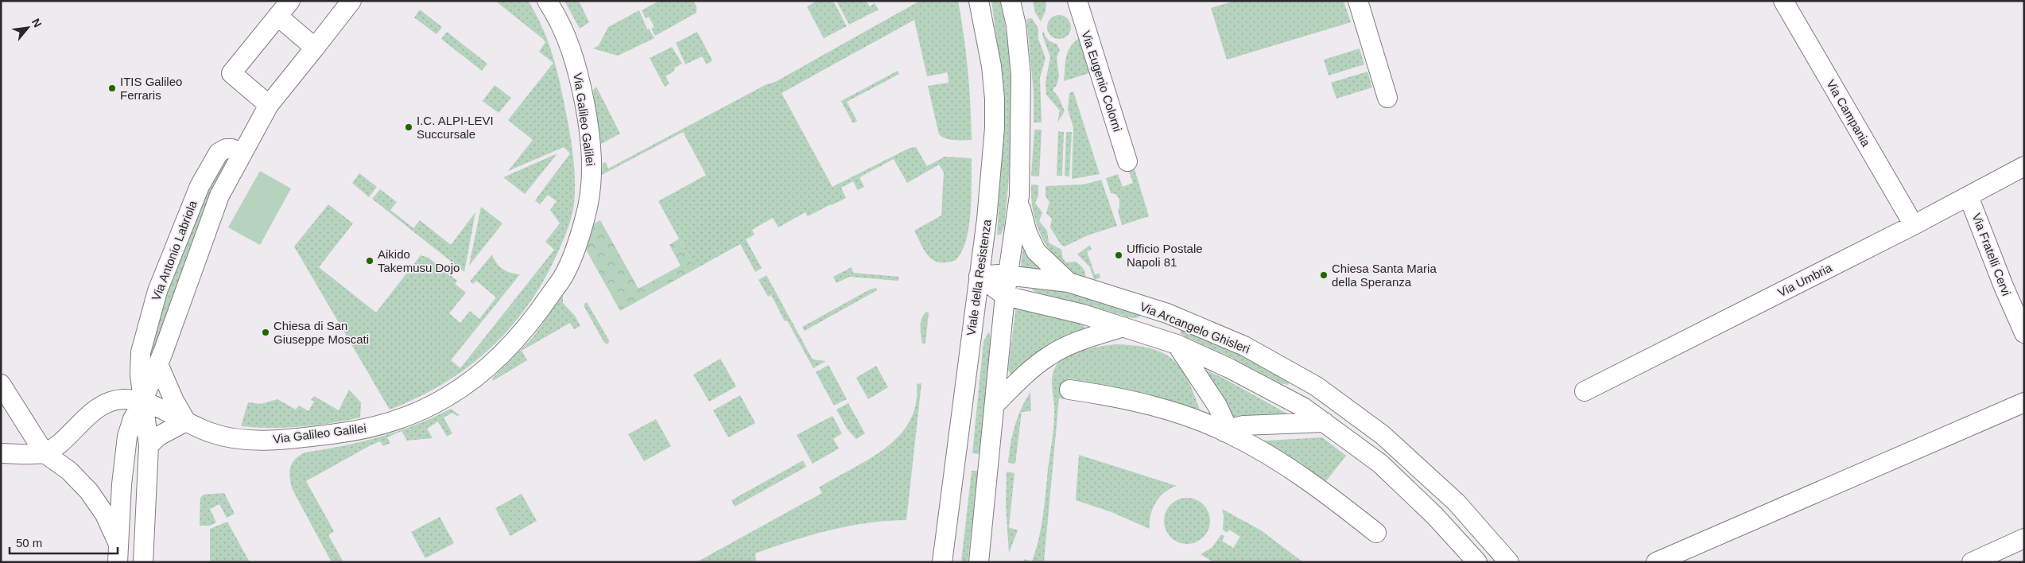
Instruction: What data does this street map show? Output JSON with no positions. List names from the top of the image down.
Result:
{
  "streets": {
    "street": [
      "Via Eugenio Colorni",
      "Via Campania",
      "Via Galileo Galilei",
      "Via Antonio Labriola",
      "Via Fratelli Cervi",
      "Viale della Resistenza",
      "Via Umbria",
      "Via Arcangelo Ghisleri"
    ]
  },
  "crossings": [
    ["Via Campania", "Via Umbria"],
    ["Via Galileo Galilei", "Via Antonio Labriola"],
    ["Via Fratelli Cervi", "Via Umbria"],
    ["Viale della Resistenza", "Via Arcangelo Ghisleri"]
  ],
  "places": [
    "ITIS Galileo Ferraris",
    "I.C. ALPI-LEVI Succursale",
    "Ufficio Postale Napoli 81",
    "Aikido Takemusu Dojo",
    "Chiesa Santa Maria della Speranza",
    "Chiesa di San Giuseppe Moscati"
  ],
  "scale_bar": "50 m",
  "north": "top right"
}
